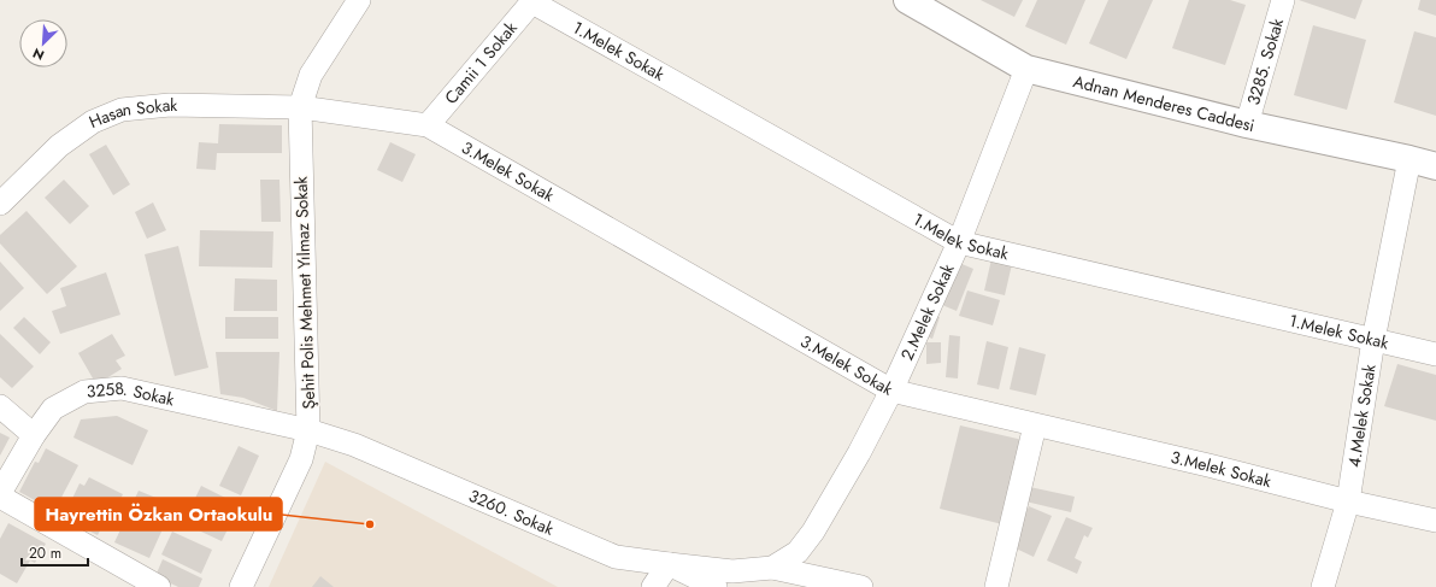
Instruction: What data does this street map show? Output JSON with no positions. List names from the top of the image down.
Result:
{
  "streets": {
    "main road": ["Adnan Menderes Caddesi"],
    "street": [
      "1.Melek Sokak",
      "3285. Sokak",
      "Camii 1 Sokak",
      "Hasan Sokak",
      "3.Melek Sokak",
      "Şehit Polis Mehmet Yılmaz Sokak",
      "2.Melek Sokak",
      "3258. Sokak",
      "4.Melek Sokak",
      "3260. Sokak"
    ]
  },
  "crossings": [
    ["1.Melek Sokak", "Camii 1 Sokak"],
    ["1.Melek Sokak", "2.Melek Sokak"],
    ["1.Melek Sokak", "4.Melek Sokak"],
    ["3285. Sokak", "Adnan Menderes Caddesi"],
    ["Camii 1 Sokak", "3.Melek Sokak"],
    ["Adnan Menderes Caddesi", "2.Melek Sokak"],
    ["Adnan Menderes Caddesi", "4.Melek Sokak"],
    ["Hasan Sokak", "3.Melek Sokak"],
    ["Hasan Sokak", "Şehit Polis Mehmet Yılmaz Sokak"],
    ["3.Melek Sokak", "Şehit Polis Mehmet Yılmaz Sokak"],
    ["3.Melek Sokak", "2.Melek Sokak"],
    ["3.Melek Sokak", "4.Melek Sokak"],
    ["Şehit Polis Mehmet Yılmaz Sokak", "3258. Sokak"],
    ["Şehit Polis Mehmet Yılmaz Sokak", "3260. Sokak"],
    ["2.Melek Sokak", "3260. Sokak"],
    ["3258. Sokak", "3260. Sokak"]
  ],
  "places": ["Hayrettin Özkan Ortaokulu"],
  "scale_bar": "20 m",
  "north": "bottom left"
}
